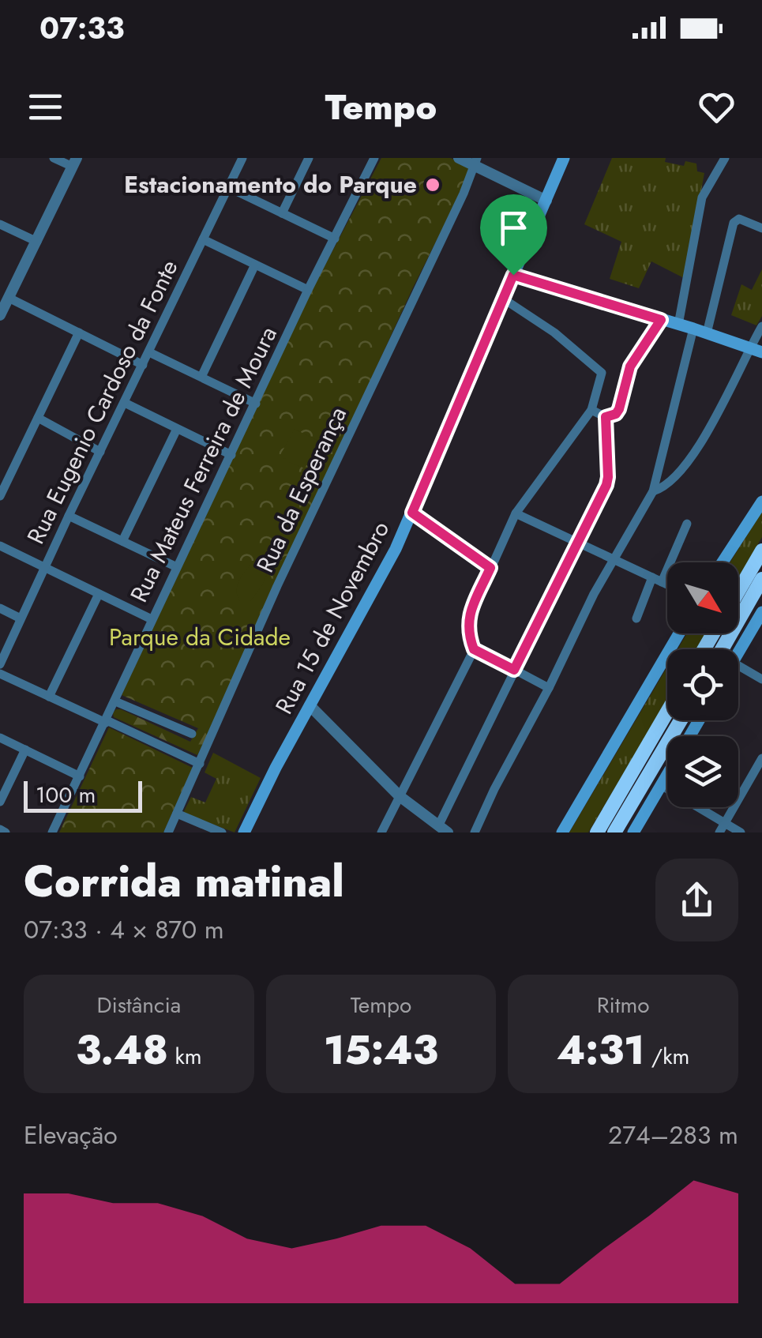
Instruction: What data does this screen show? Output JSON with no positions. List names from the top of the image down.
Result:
{
  "streets": {
    "main road": ["Rua 15 de Novembro"],
    "street": ["Rua Eugenio Cardoso da Fonte", "Rua Mateus Ferreira de Moura", "Rua da Esperança"]
  },
  "parks": ["Parque da Cidade"],
  "places": ["Estacionamento do Parque"],
  "scale_bar": "100 m",
  "north": "bottom right",
  "page": {
    "status": "07:33",
    "header": "Tempo",
    "scale": "100 m",
    "heading": ["Corrida matinal", "07:33 · 4 × 870 m"],
    "stats": [
      ["Distância", "3.48 km"],
      ["Tempo", "15:43"],
      ["Ritmo", "4:31 /km"]
    ],
    "chart": ["Elevação", "274–283 m"]
  }
}
